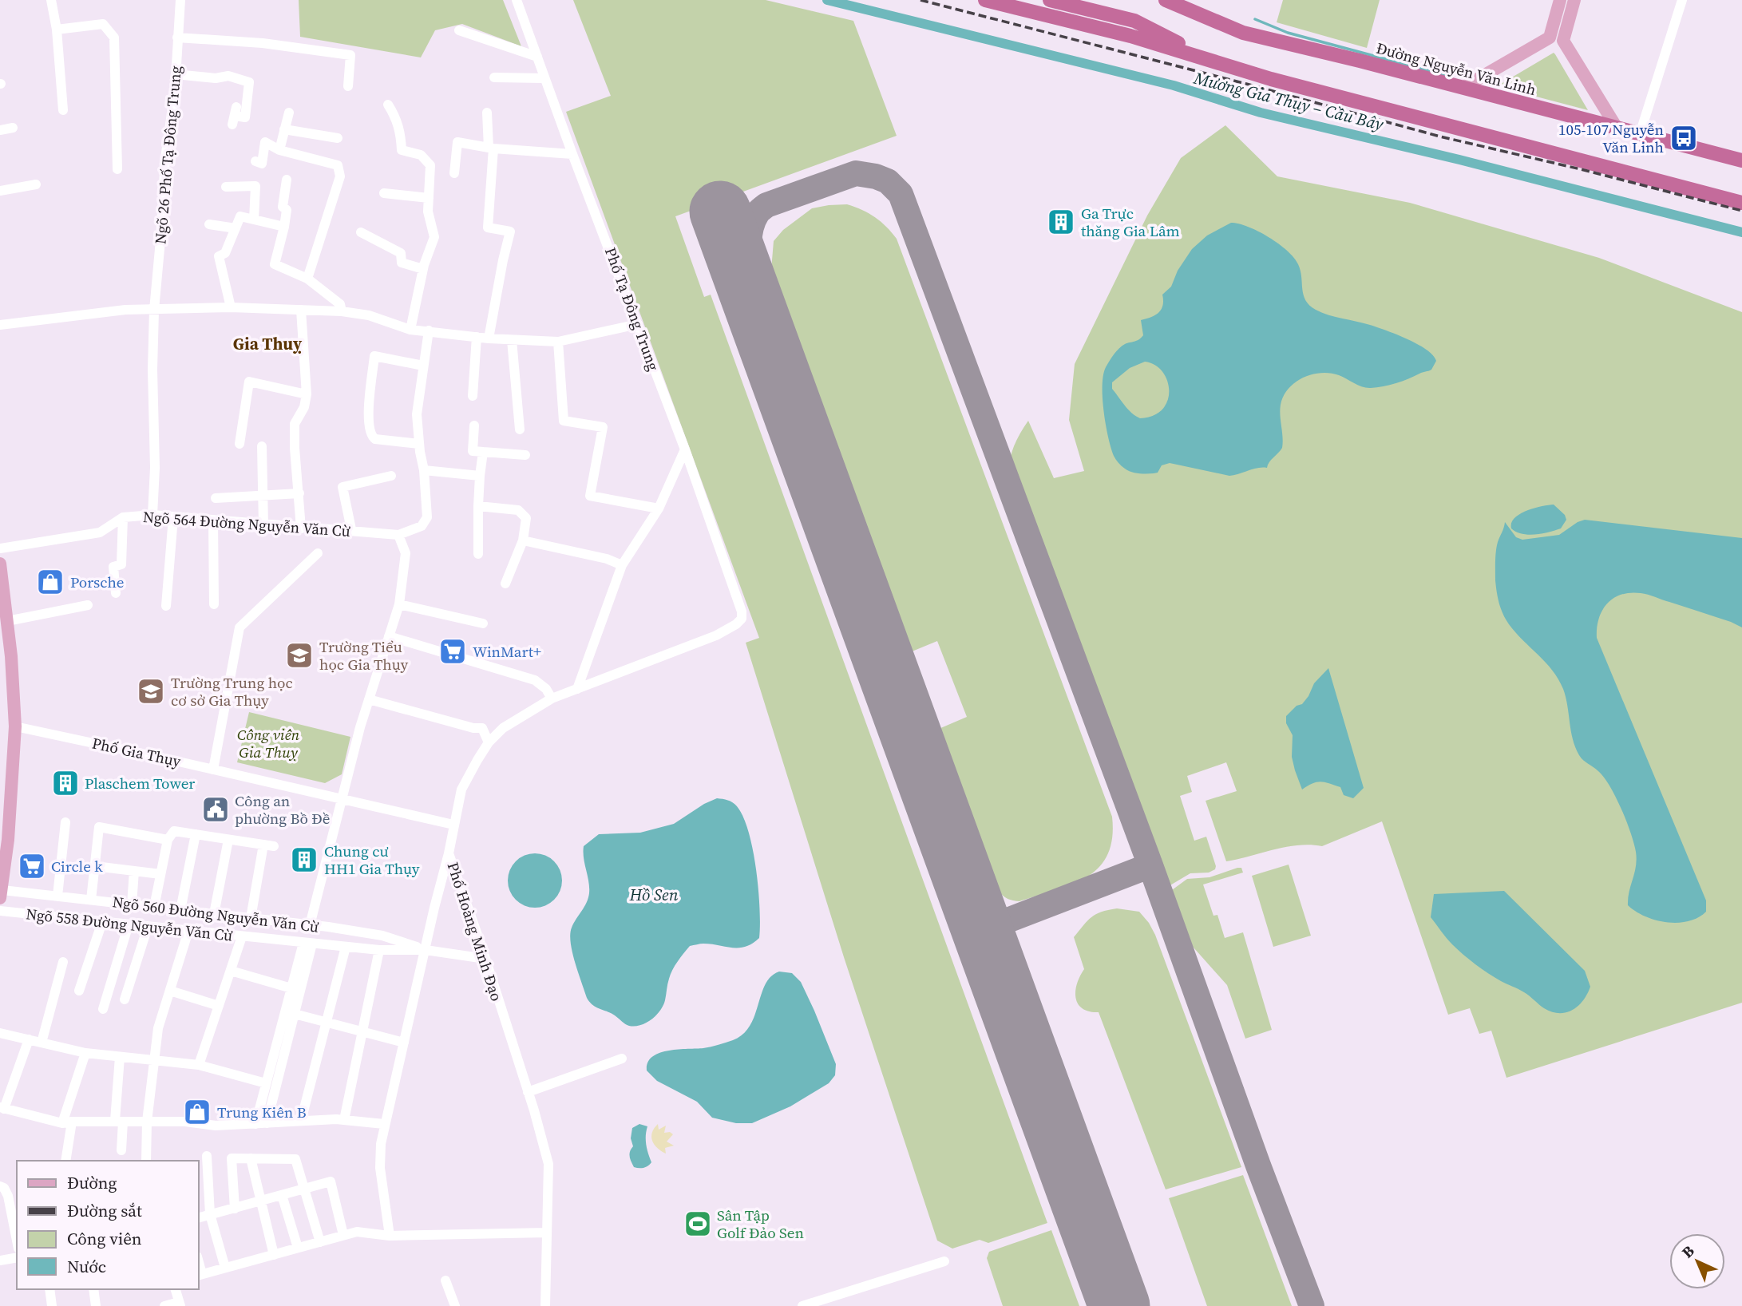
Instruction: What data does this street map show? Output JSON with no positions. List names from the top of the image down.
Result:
{
  "streets": {
    "highway": ["Đường Nguyễn Văn Linh"],
    "street": [
      "Ngõ 26 Phố Tạ Đông Trung",
      "Phố Tạ Đông Trung",
      "Ngõ 564 Đường Nguyễn Văn Cừ",
      "Phố Gia Thụy",
      "Ngõ 560 Đường Nguyễn Văn Cừ",
      "Ngõ 558 Đường Nguyễn Văn Cừ",
      "Phố Hoàng Minh Đạo"
    ]
  },
  "crossings": [
    ["Ngõ 26 Phố Tạ Đông Trung", "Ngõ 564 Đường Nguyễn Văn Cừ"],
    ["Phố Tạ Đông Trung", "Phố Hoàng Minh Đạo"],
    ["Phố Gia Thụy", "Phố Hoàng Minh Đạo"],
    ["Ngõ 560 Đường Nguyễn Văn Cừ", "Ngõ 558 Đường Nguyễn Văn Cừ"]
  ],
  "districts": ["Gia Thuỵ"],
  "water": ["Mương Gia Thụy – Cầu Bây", "Hồ Sen"],
  "parks": ["Công viên Gia Thuỵ"],
  "places": {
    "bus stop": ["105-107 Nguyễn Văn Linh"],
    "building": ["Ga Trực thăng Gia Lâm", "Plaschem Tower", "Chung cư HH1 Gia Thụy"],
    "shop": ["Porsche", "Trung Kiên B"],
    "supermarket": ["WinMart+", "Circle k"],
    "school or university": ["Trường Tiểu học Gia Thụy", "Trường Trung học cơ sở Gia Thụy"],
    "public building": ["Công an phường Bồ Đề"],
    "sports": ["Sân Tập Golf Đảo Sen"]
  },
  "legend": [
    "Đường",
    "Đường sắt",
    "Công viên",
    "Nước"
  ],
  "north": "top left"
}
